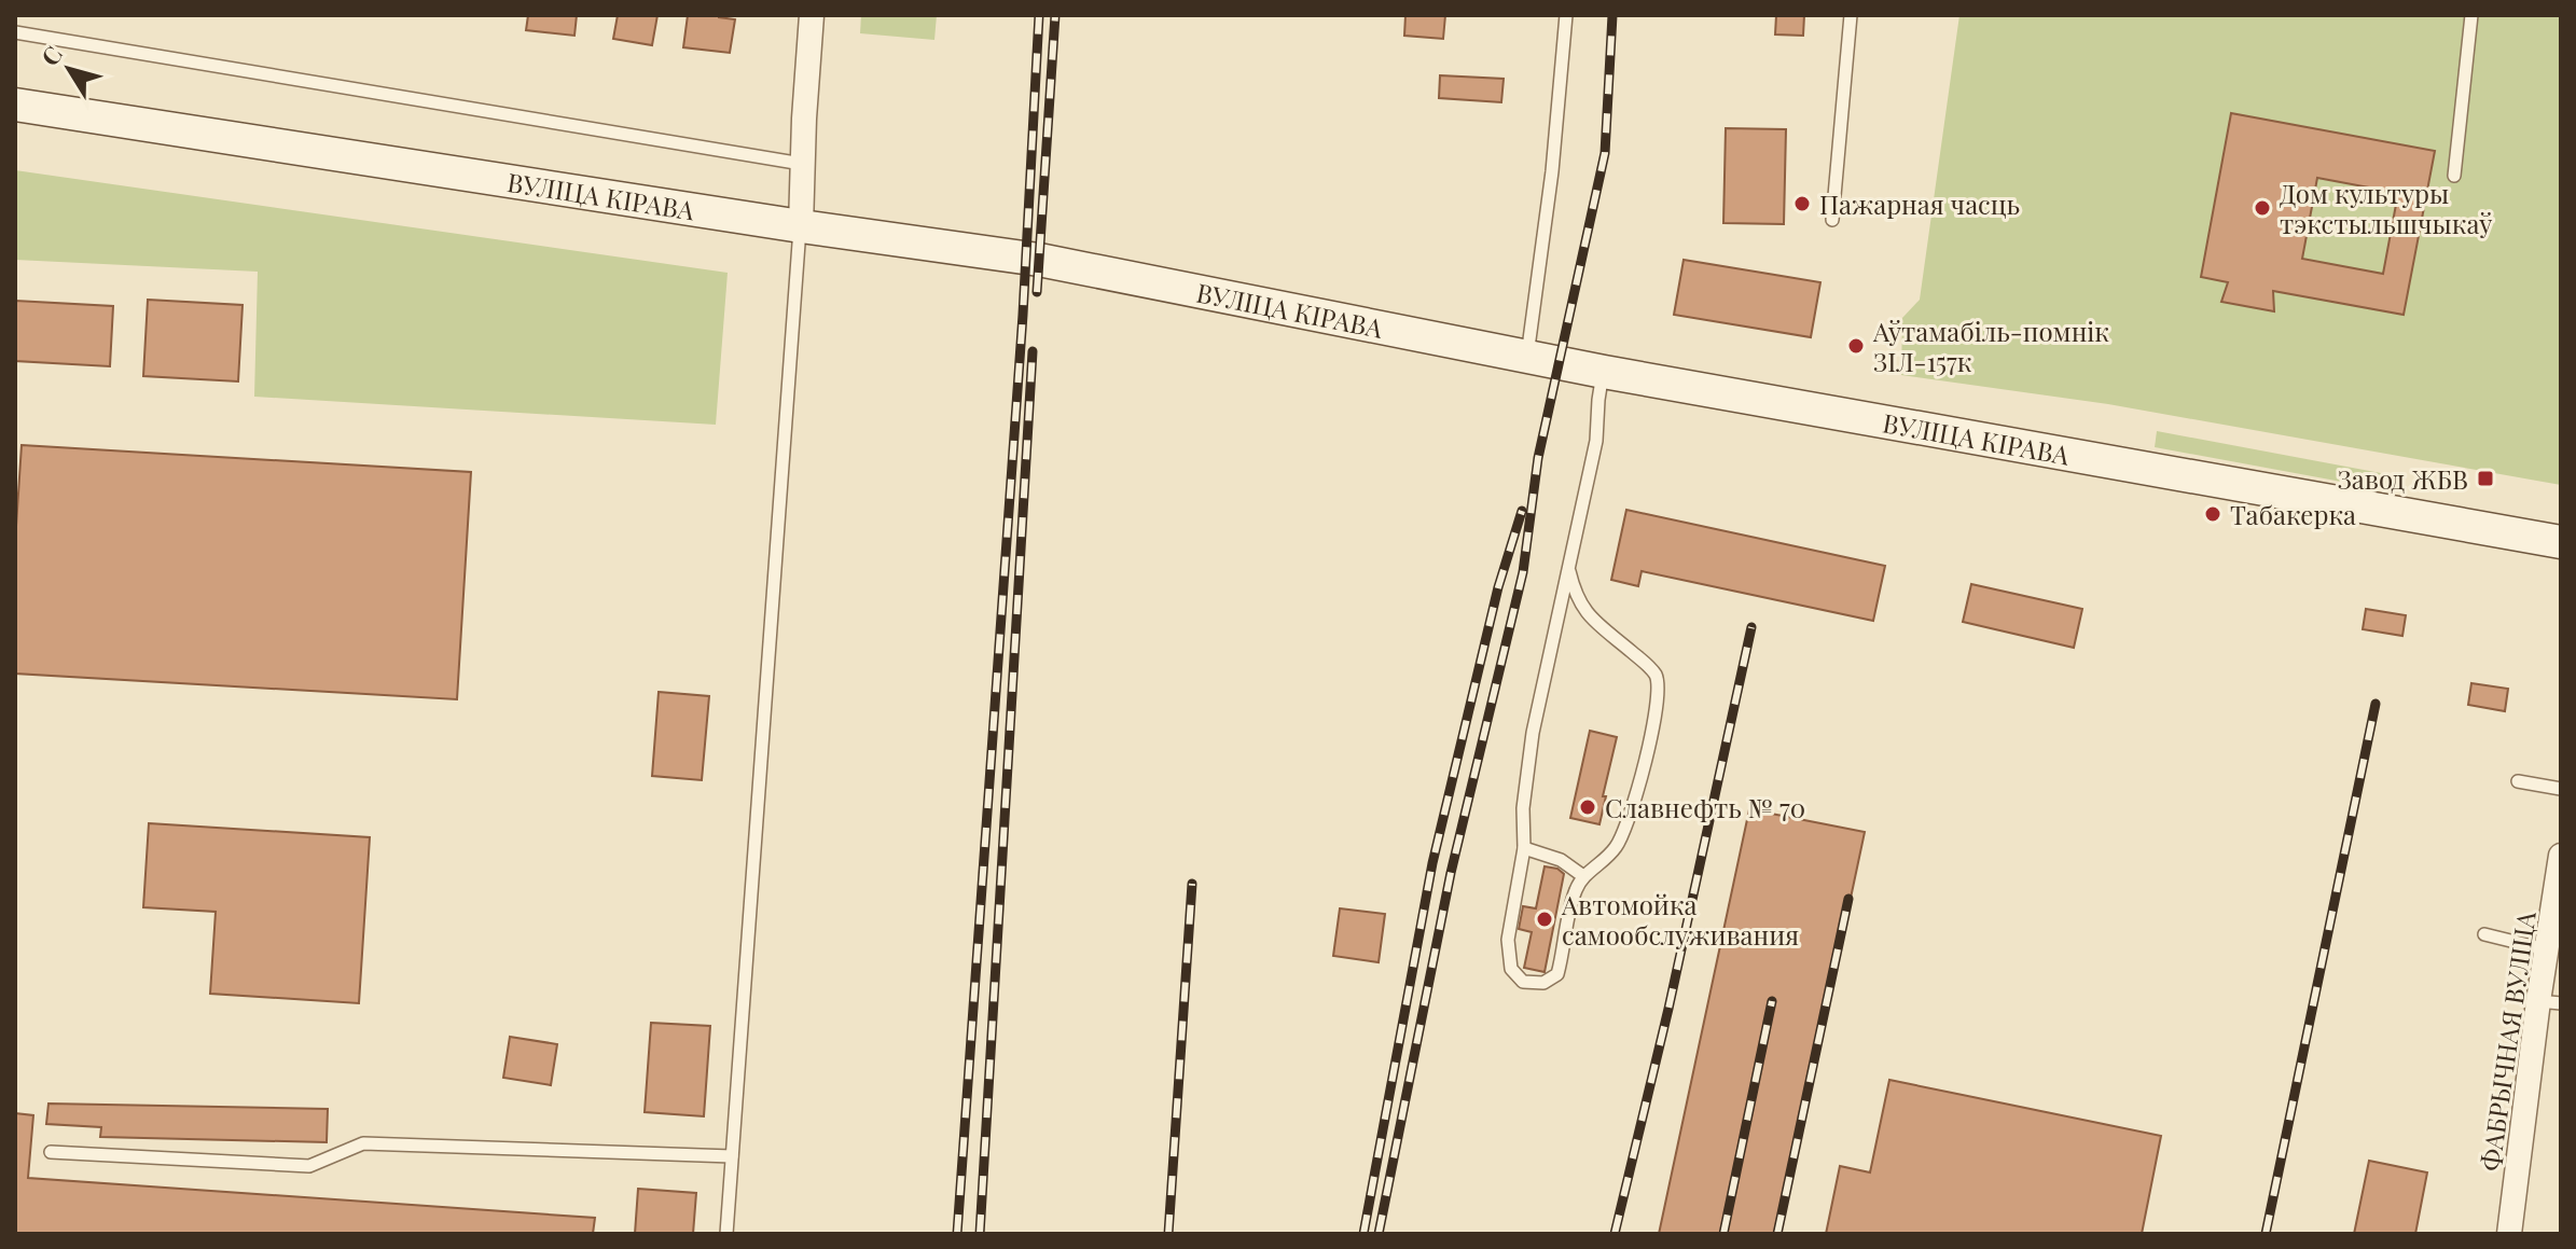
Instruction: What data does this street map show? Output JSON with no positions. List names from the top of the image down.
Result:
{
  "streets": {
    "main road": ["ВУЛІЦА КІРАВА"],
    "street": ["ФАБРЫЧНАЯ ВУЛІЦА"]
  },
  "places": {
    "other": [
      "Пажарная часць",
      "Дом культуры тэкстыльшчыкаў",
      "Аўтамабіль-помнік ЗІЛ-157к",
      "Табакерка",
      "Славнефть № 70",
      "Автомойка самообслуживания"
    ],
    "transit": ["Завод ЖБВ"]
  },
  "north": "top left"
}
